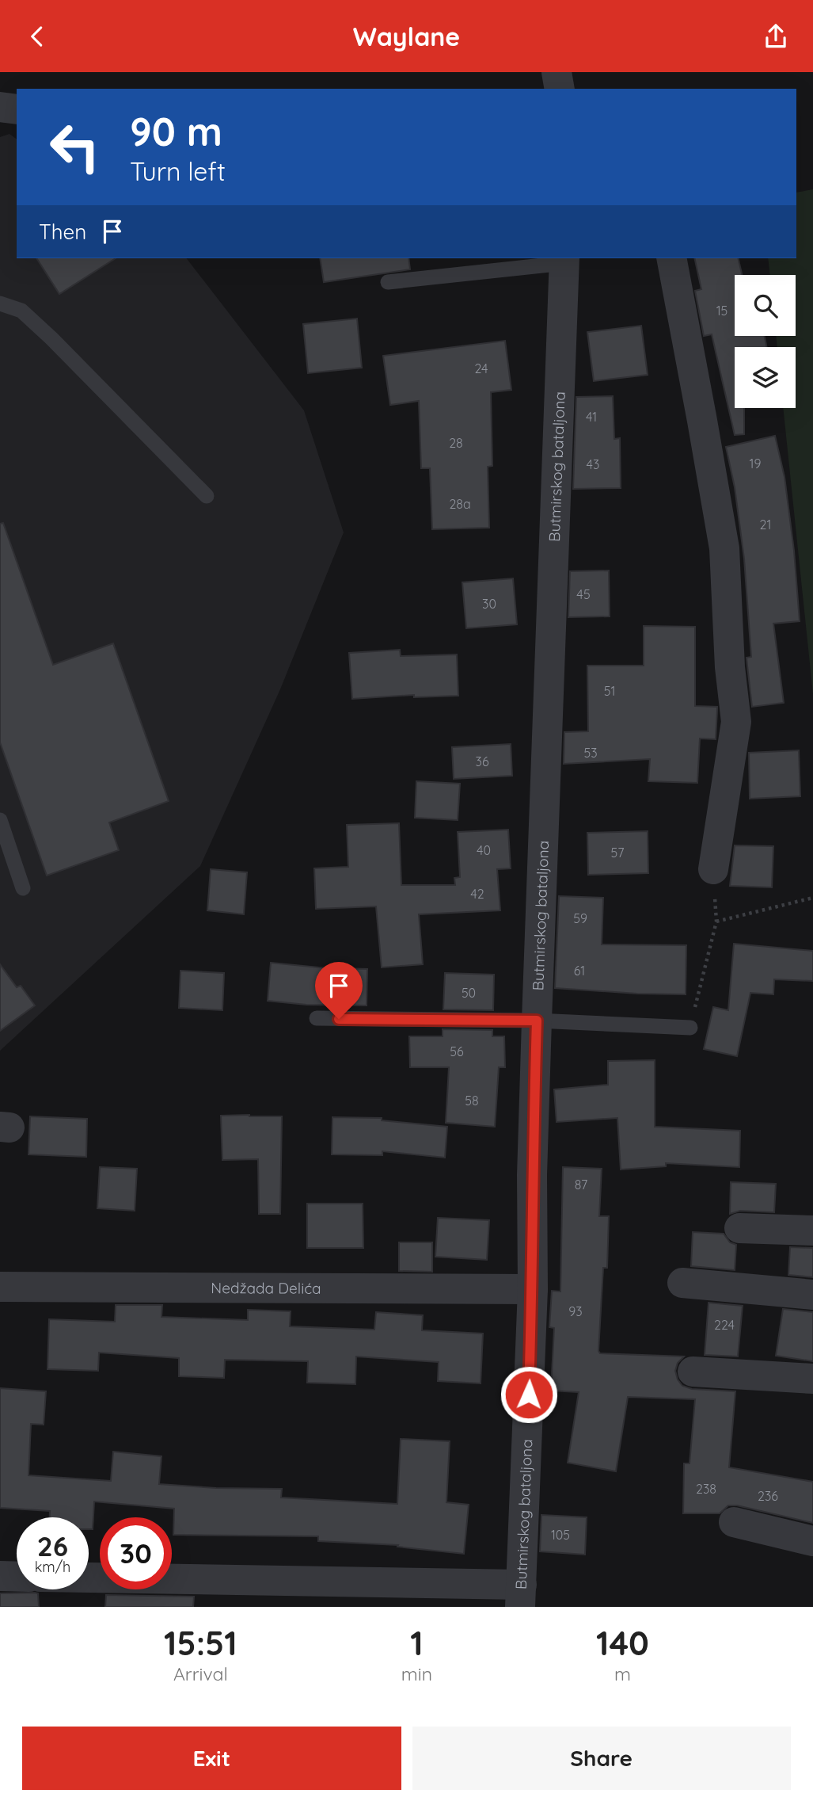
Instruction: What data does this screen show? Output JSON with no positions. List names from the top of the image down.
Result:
{
  "streets": {
    "street": ["Butmirskog bataljona", "Nedžada Delića"]
  },
  "crossings": [
    ["Butmirskog bataljona", "Nedžada Delića"]
  ],
  "house_numbers": [
    "15",
    "24",
    "41",
    "28",
    "19",
    "43",
    "28a",
    "21",
    "45",
    "30",
    "51",
    "53",
    "36",
    "40",
    "57",
    "42",
    "59",
    "61",
    "50",
    "56",
    "58",
    "87",
    "93",
    "224",
    "238",
    "236",
    "105"
  ],
  "page": {
    "header": "Waylane",
    "turn": ["90 m", "Turn left"],
    "then": "Then",
    "speed": "26 km/h",
    "limit": "30",
    "eta": [
      "15:51",
      "Arrival",
      "1",
      "min",
      "140",
      "m"
    ],
    "buttons": ["Exit", "Share"]
  }
}
